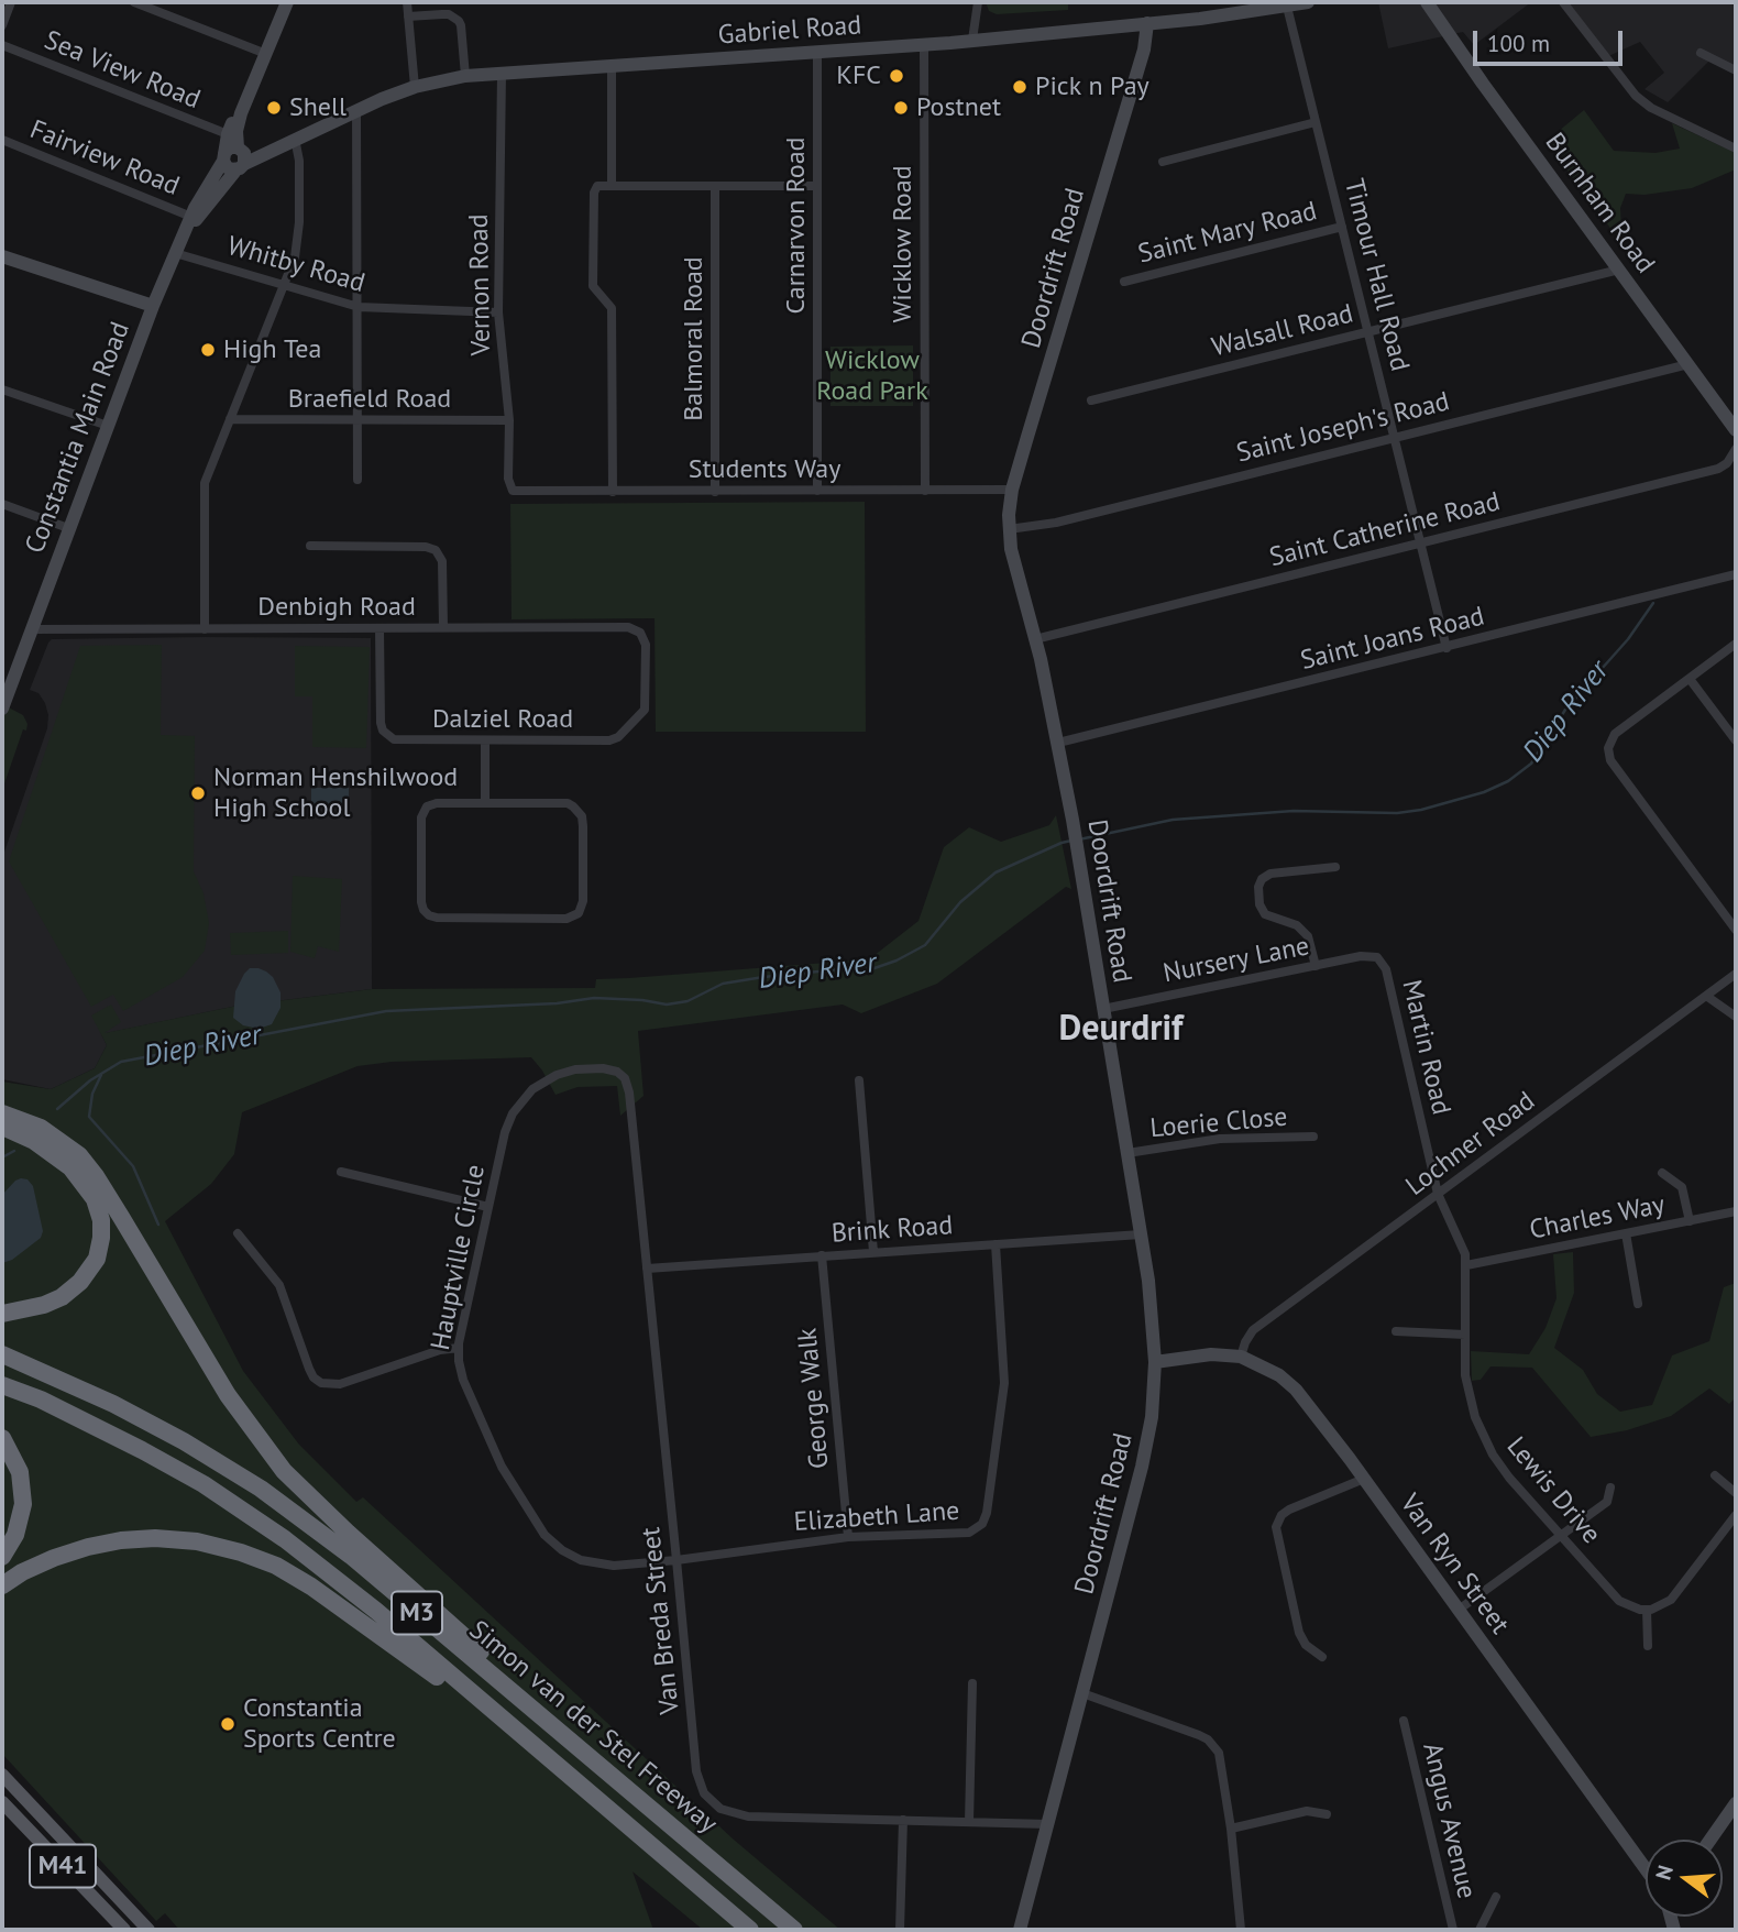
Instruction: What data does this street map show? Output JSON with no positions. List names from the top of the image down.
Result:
{
  "streets": {
    "highway": ["M3", "Simon van der Stel Freeway"],
    "main road": ["M41"],
    "street": [
      "Gabriel Road",
      "Sea View Road",
      "Fairview Road",
      "Burnham Road",
      "Carnarvon Road",
      "Saint Mary Road",
      "Wicklow Road",
      "Whitby Road",
      "Doordrift Road",
      "Timour Hall Road",
      "Vernon Road",
      "Walsall Road",
      "Balmoral Road",
      "Braefield Road",
      "Saint Joseph's Road",
      "Constantia Main Road",
      "Students Way",
      "Saint Catherine Road",
      "Denbigh Road",
      "Saint Joans Road",
      "Dalziel Road",
      "Nursery Lane",
      "Martin Road",
      "Loerie Close",
      "Lochner Road",
      "Charles Way",
      "Brink Road",
      "Hauptville Circle",
      "George Walk",
      "Lewis Drive",
      "Elizabeth Lane",
      "Van Ryn Street",
      "Van Breda Street",
      "Angus Avenue"
    ]
  },
  "crossings": [
    ["Gabriel Road", "Carnarvon Road"],
    ["Gabriel Road", "Wicklow Road"],
    ["Gabriel Road", "Doordrift Road"],
    ["Gabriel Road", "Timour Hall Road"],
    ["Gabriel Road", "Vernon Road"],
    ["Gabriel Road", "Constantia Main Road"],
    ["Fairview Road", "Constantia Main Road"],
    ["Burnham Road", "Walsall Road"],
    ["Burnham Road", "Saint Joseph's Road"],
    ["Carnarvon Road", "Students Way"],
    ["Saint Mary Road", "Timour Hall Road"],
    ["Wicklow Road", "Students Way"],
    ["Whitby Road", "Vernon Road"],
    ["Whitby Road", "Constantia Main Road"],
    ["Doordrift Road", "Saint Joseph's Road"],
    ["Doordrift Road", "Students Way"],
    ["Doordrift Road", "Saint Catherine Road"],
    ["Doordrift Road", "Saint Joans Road"],
    ["Doordrift Road", "Nursery Lane"],
    ["Doordrift Road", "Loerie Close"],
    ["Doordrift Road", "Brink Road"],
    ["Doordrift Road", "Van Ryn Street"],
    ["Doordrift Road", "Van Breda Street"],
    ["Timour Hall Road", "Walsall Road"],
    ["Timour Hall Road", "Saint Joseph's Road"],
    ["Timour Hall Road", "Saint Catherine Road"],
    ["Timour Hall Road", "Saint Joans Road"],
    ["Vernon Road", "Braefield Road"],
    ["Vernon Road", "Students Way"],
    ["Balmoral Road", "Students Way"],
    ["Constantia Main Road", "Denbigh Road"],
    ["Denbigh Road", "Dalziel Road"],
    ["Nursery Lane", "Martin Road"],
    ["Martin Road", "Lochner Road"],
    ["Martin Road", "Lewis Drive"],
    ["Lochner Road", "Lewis Drive"],
    ["Lochner Road", "Van Ryn Street"],
    ["Charles Way", "Lewis Drive"],
    ["Brink Road", "George Walk"],
    ["Brink Road", "Elizabeth Lane"],
    ["Brink Road", "Van Breda Street"],
    ["Hauptville Circle", "Elizabeth Lane"],
    ["Hauptville Circle", "Van Breda Street"],
    ["George Walk", "Elizabeth Lane"],
    ["Elizabeth Lane", "Van Breda Street"]
  ],
  "districts": ["Deurdrif"],
  "water": ["Diep River"],
  "parks": ["Wicklow Road Park"],
  "places": [
    "KFC",
    "Pick n Pay",
    "Shell",
    "Postnet",
    "High Tea",
    "Norman Henshilwood High School",
    "Constantia Sports Centre"
  ],
  "scale_bar": "100 m",
  "north": "left"
}
